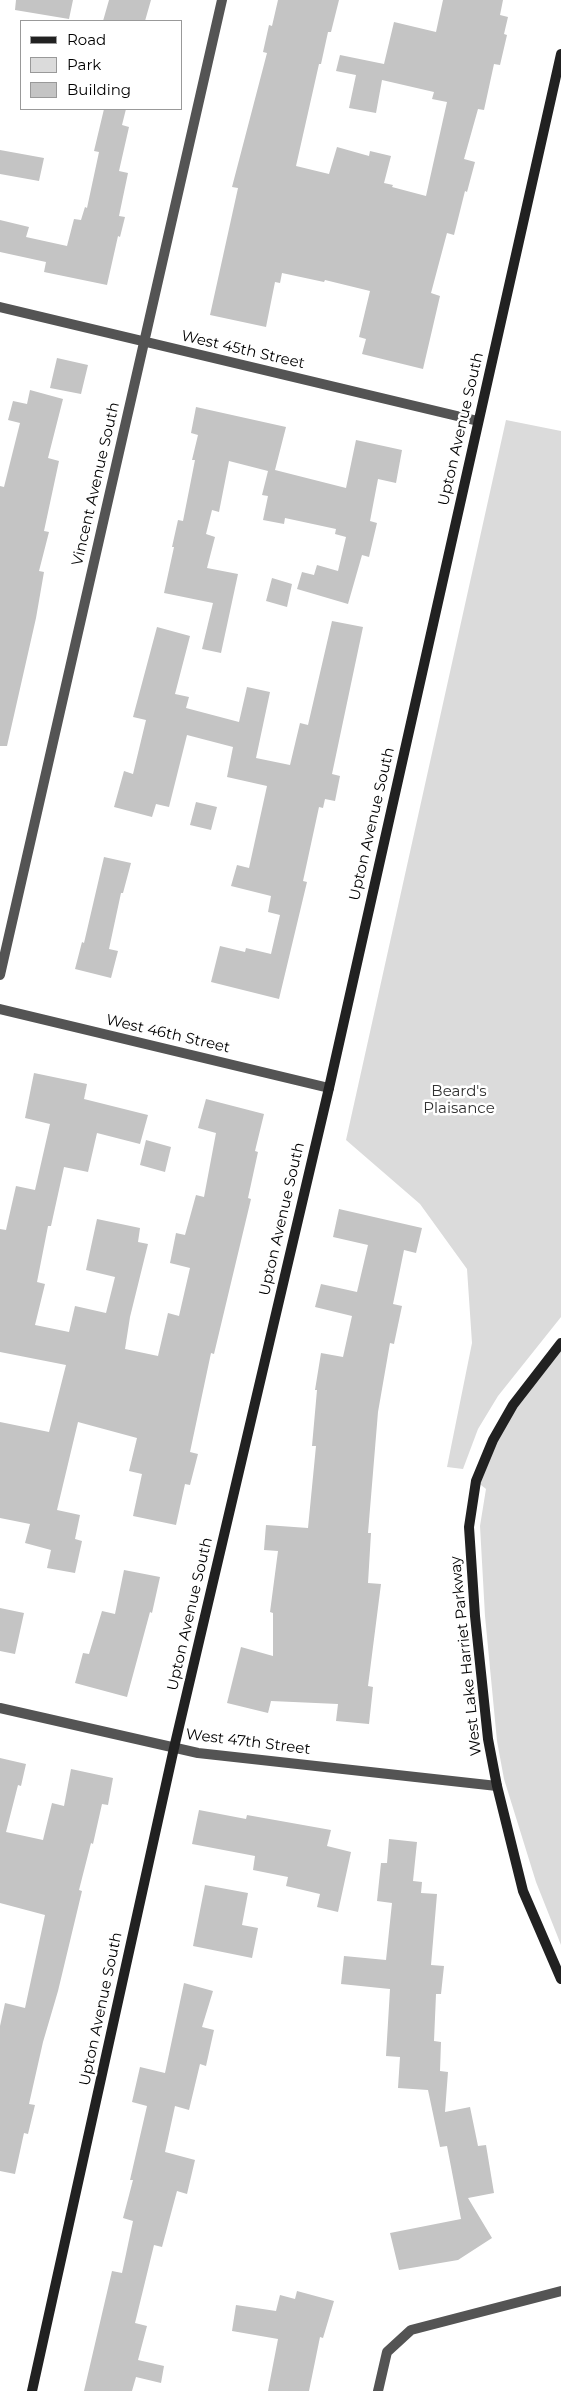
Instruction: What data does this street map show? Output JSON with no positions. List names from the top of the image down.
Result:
{
  "streets": {
    "street": [
      "West 45th Street",
      "Upton Avenue South",
      "Vincent Avenue South",
      "West 46th Street",
      "West Lake Harriet Parkway",
      "West 47th Street"
    ]
  },
  "crossings": [
    ["West 45th Street", "Upton Avenue South"],
    ["West 45th Street", "Vincent Avenue South"],
    ["Upton Avenue South", "West 46th Street"],
    ["Upton Avenue South", "West 47th Street"],
    ["West Lake Harriet Parkway", "West 47th Street"]
  ],
  "parks": ["Beard's Plaisance"],
  "legend": ["Road", "Park", "Building"]
}
